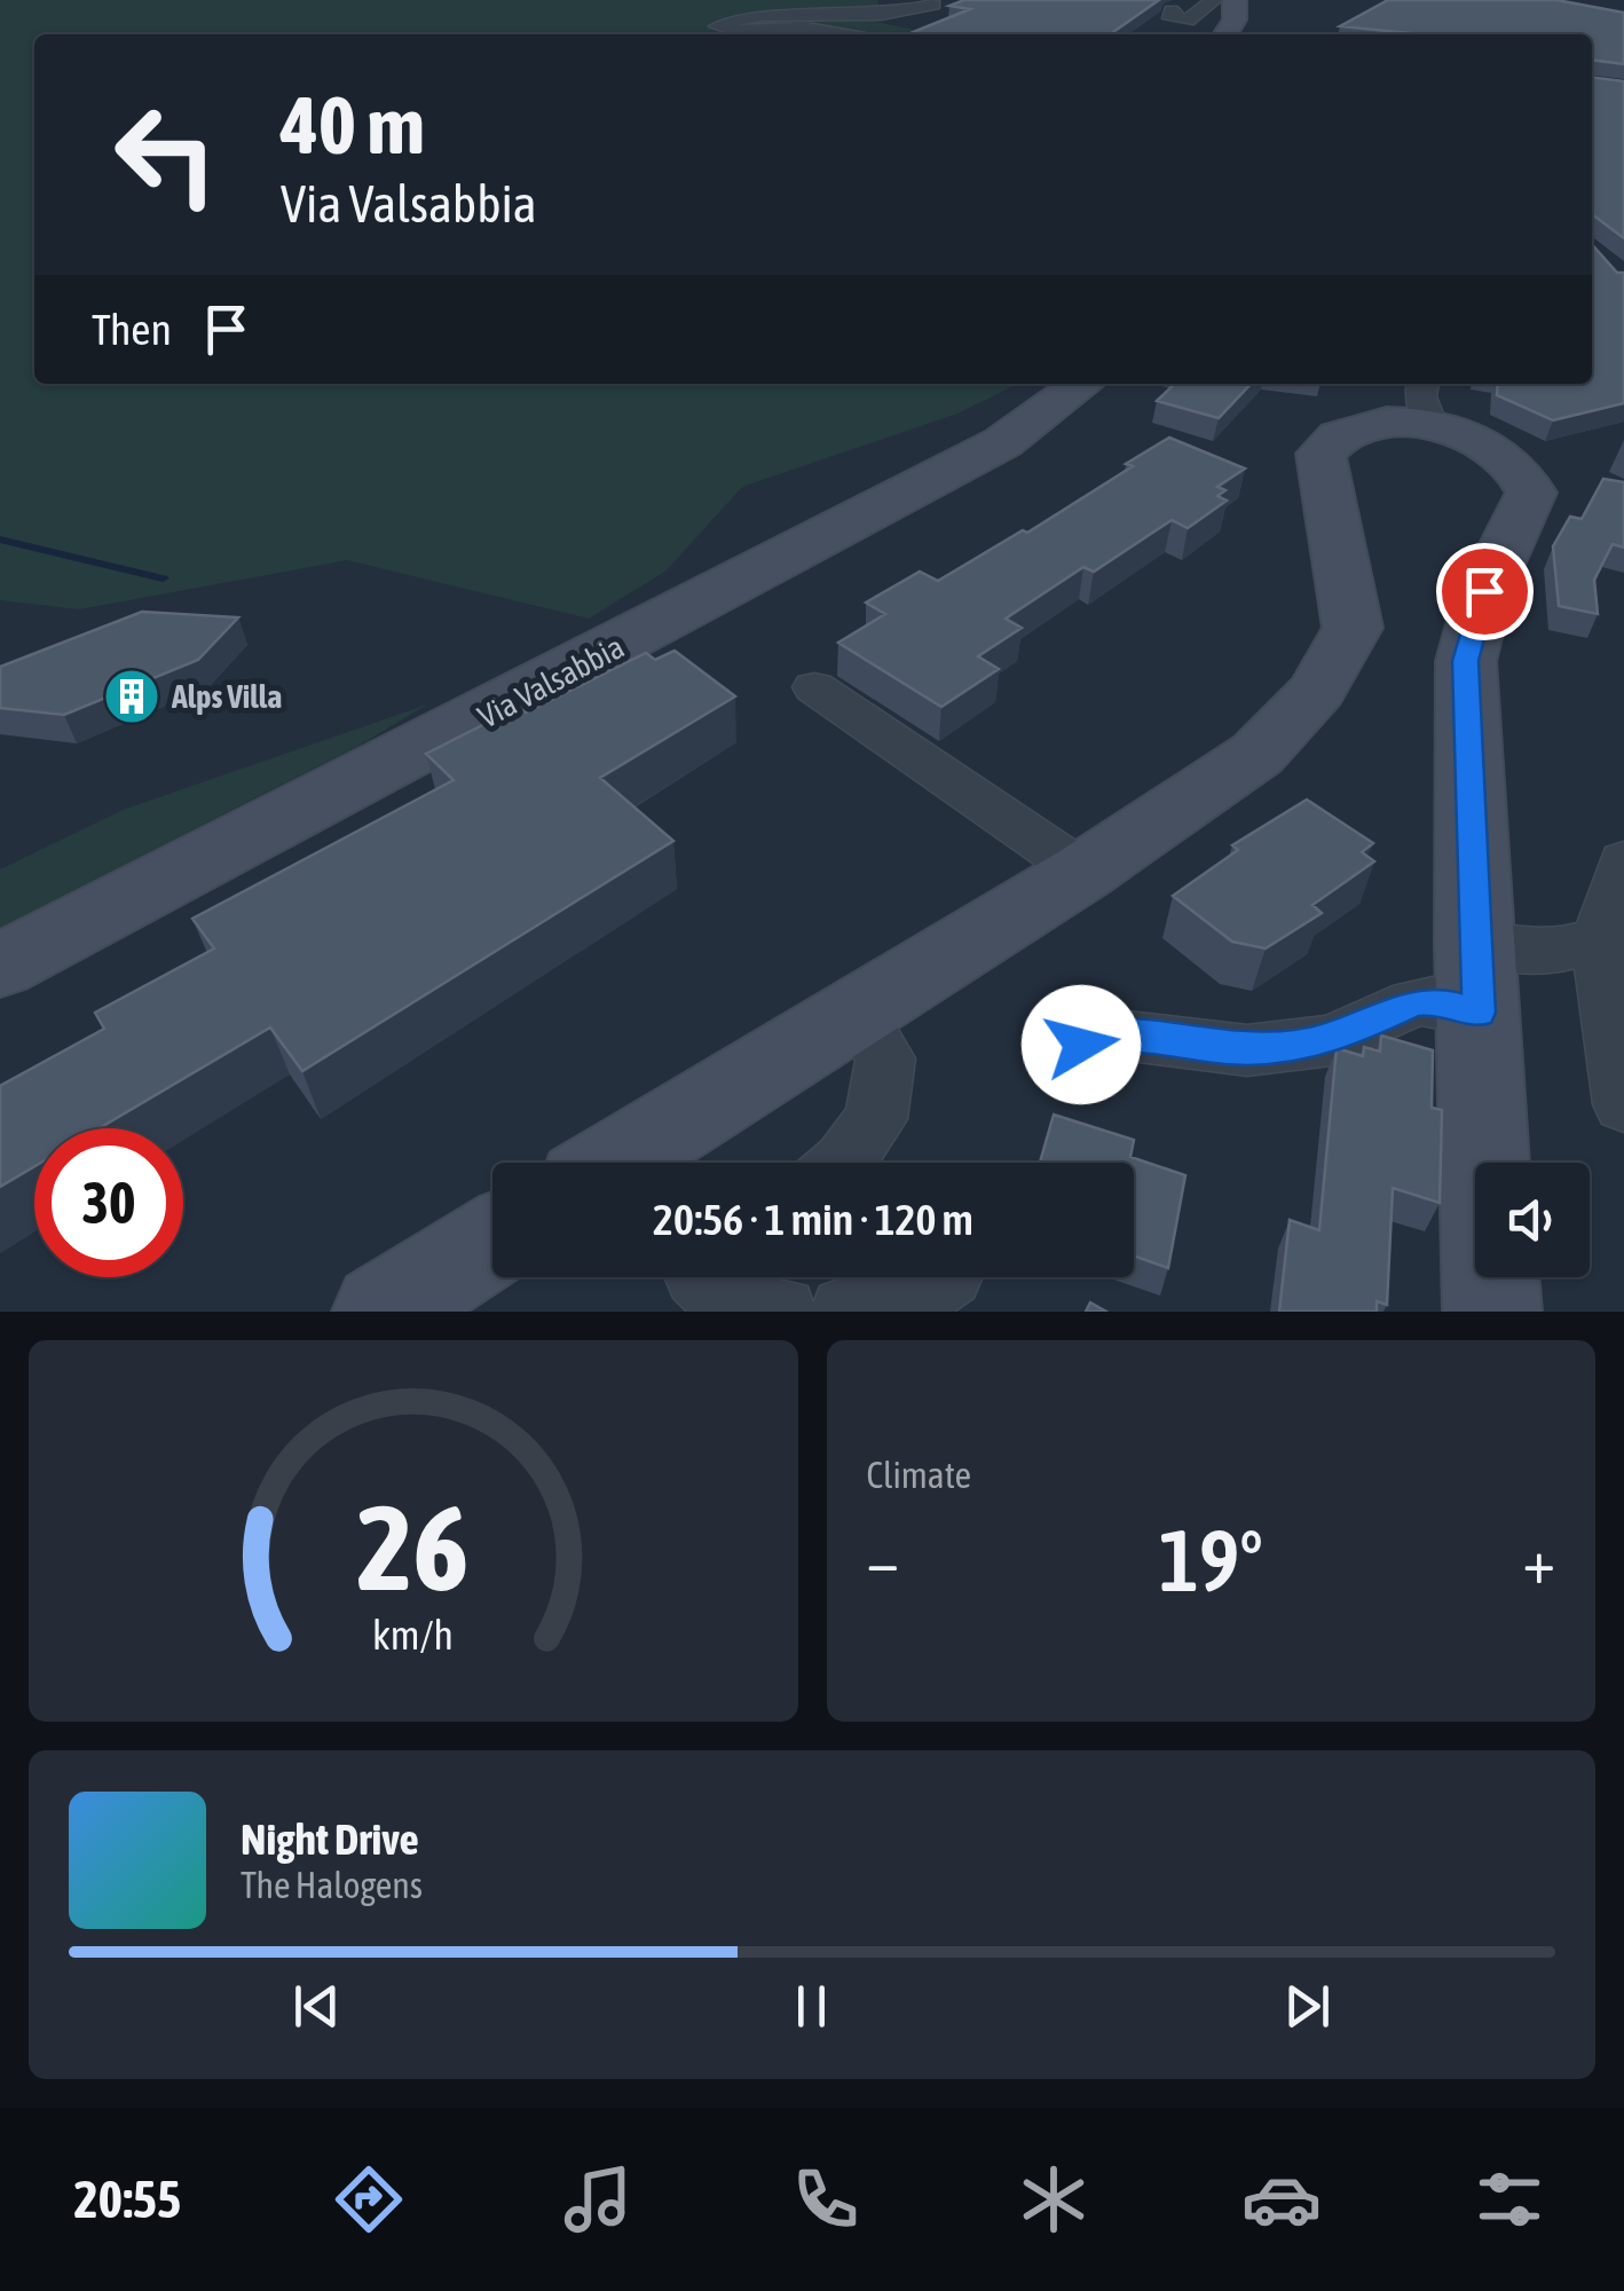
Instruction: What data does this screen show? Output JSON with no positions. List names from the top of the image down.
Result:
{
  "streets": {
    "main road": ["Via Valsabbia"]
  },
  "places": {
    "building": ["Alps Villa"]
  },
  "page": {
    "turn": ["40 m", "Via Valsabbia"],
    "then": "Then",
    "limit": "30",
    "trip": "20:56 · 1 min · 120 m",
    "tile": "Climate",
    "heat": ["−", "19°", "+"],
    "song": ["Night Drive", "The Halogens"],
    "tabs": "20:55",
    "gauge": ["26", "km/h"]
  }
}
